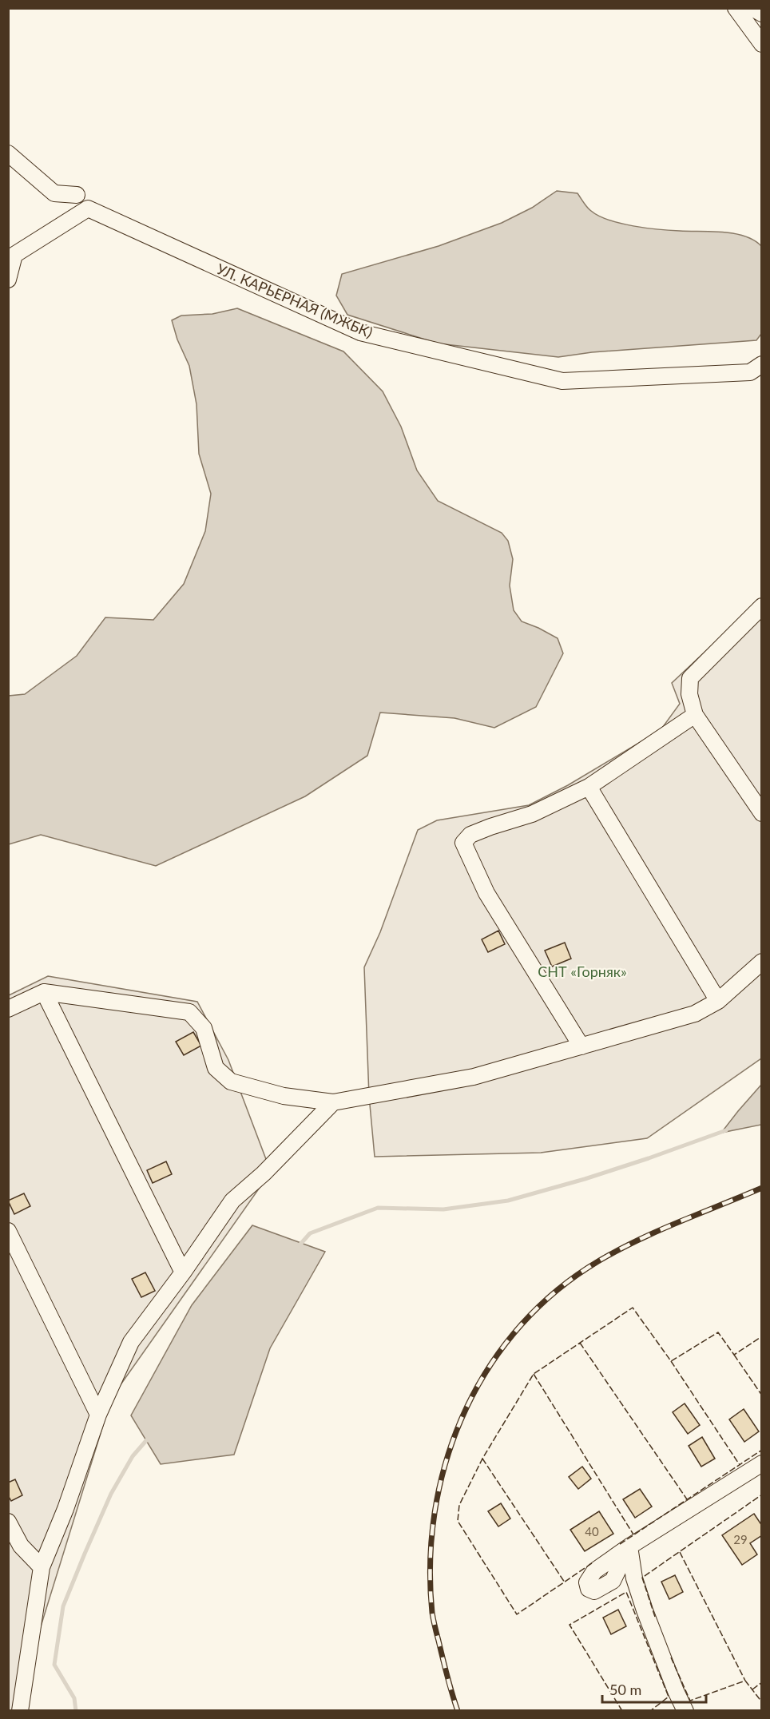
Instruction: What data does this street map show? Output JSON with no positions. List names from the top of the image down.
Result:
{
  "streets": {
    "street": ["УЛ. КАРЬЕРНАЯ (МЖБК)"]
  },
  "parks": ["СНТ «Горняк»"],
  "house_numbers": ["40", "29"],
  "scale_bar": "50 m"
}
